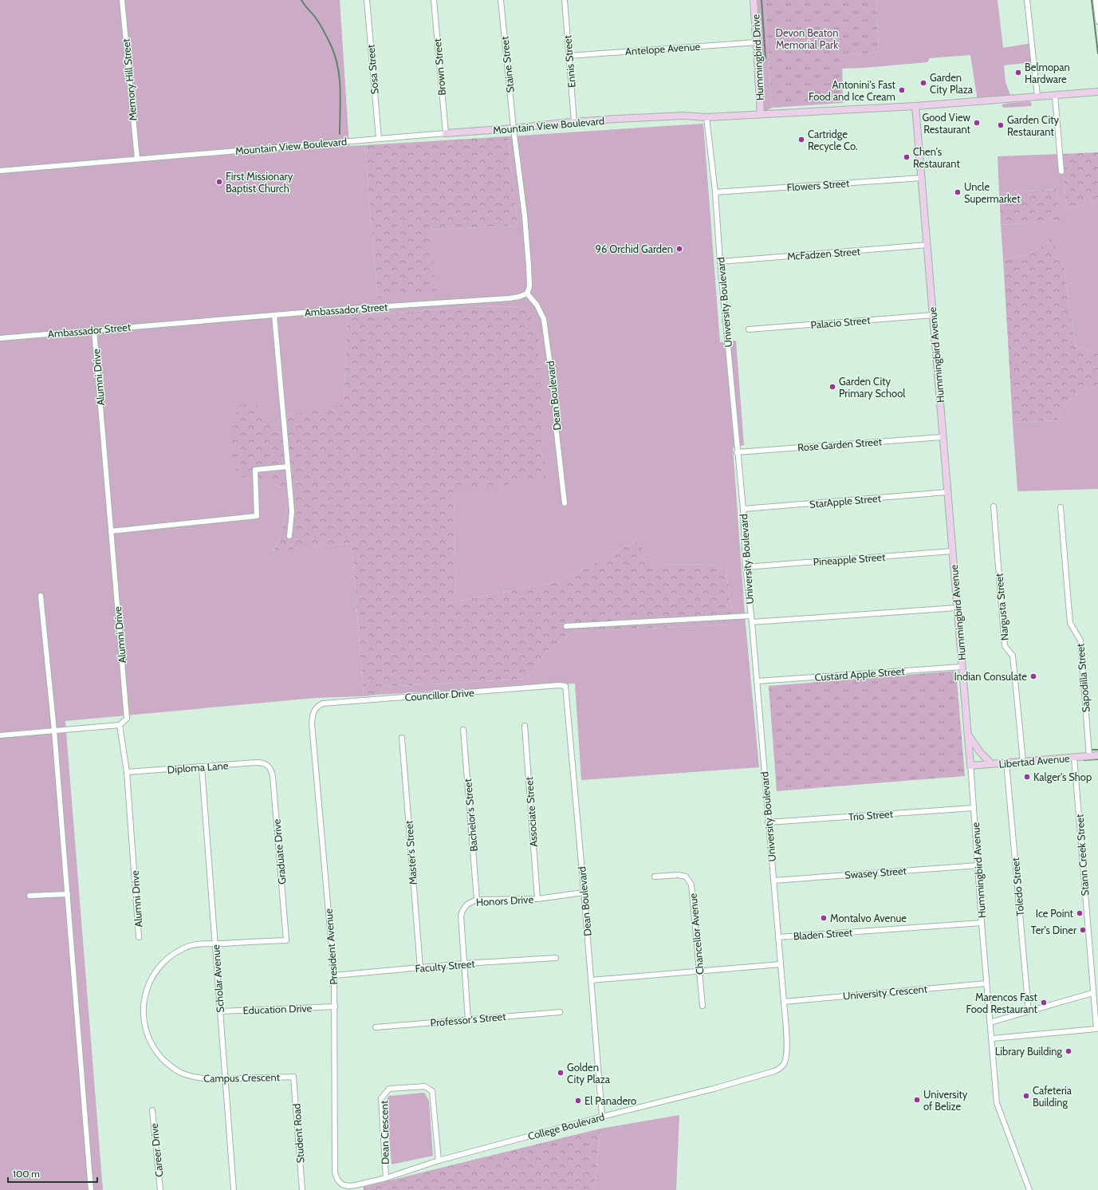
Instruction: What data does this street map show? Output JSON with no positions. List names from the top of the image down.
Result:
{
  "streets": {
    "street": [
      "Antelope Avenue",
      "Hummingbird Drive",
      "Ennis Street",
      "Staine Street",
      "Brown Street",
      "Sosa Street",
      "Memory Hill Street",
      "Mountain View Boulevard",
      "Flowers Street",
      "McFadzen Street",
      "University Boulevard",
      "Ambassador Street",
      "Palacio Street",
      "Hummingbird Avenue",
      "Alumni Drive",
      "Dean Boulevard",
      "Rose Garden Street",
      "StarApple Street",
      "Pineapple Street",
      "Nargusta Street",
      "Custard Apple Street",
      "Sapodilla Street",
      "Councillor Drive",
      "Libertad Avenue",
      "Diploma Lane",
      "Associate Street",
      "Bachelor's Street",
      "Trio Street",
      "Graduate Drive",
      "Master's Street",
      "Stann Creek Street",
      "Swasey Street",
      "Toledo Street",
      "Honors Drive",
      "Chancellor Avenue",
      "Bladen Street",
      "President Avenue",
      "Faculty Street",
      "Scholar Avenue",
      "University Crescent",
      "Education Drive",
      "Professor's Street",
      "Campus Crescent",
      "College Boulevard",
      "Dean Crescent",
      "Student Road",
      "Career Drive"
    ]
  },
  "crossings": [
    ["Antelope Avenue", "Hummingbird Drive"],
    ["Antelope Avenue", "Ennis Street"],
    ["Hummingbird Drive", "Mountain View Boulevard"],
    ["Ennis Street", "Mountain View Boulevard"],
    ["Staine Street", "Mountain View Boulevard"],
    ["Brown Street", "Mountain View Boulevard"],
    ["Sosa Street", "Mountain View Boulevard"],
    ["Memory Hill Street", "Mountain View Boulevard"],
    ["Mountain View Boulevard", "University Boulevard"],
    ["Mountain View Boulevard", "Hummingbird Avenue"],
    ["Flowers Street", "University Boulevard"],
    ["Flowers Street", "Hummingbird Avenue"],
    ["McFadzen Street", "University Boulevard"],
    ["McFadzen Street", "Hummingbird Avenue"],
    ["University Boulevard", "Rose Garden Street"],
    ["University Boulevard", "StarApple Street"],
    ["University Boulevard", "Pineapple Street"],
    ["University Boulevard", "Custard Apple Street"],
    ["University Boulevard", "Trio Street"],
    ["University Boulevard", "Swasey Street"],
    ["University Boulevard", "Bladen Street"],
    ["University Boulevard", "University Crescent"],
    ["University Boulevard", "College Boulevard"],
    ["Ambassador Street", "Alumni Drive"],
    ["Ambassador Street", "Dean Boulevard"],
    ["Palacio Street", "Hummingbird Avenue"],
    ["Hummingbird Avenue", "Rose Garden Street"],
    ["Hummingbird Avenue", "StarApple Street"],
    ["Hummingbird Avenue", "Pineapple Street"],
    ["Hummingbird Avenue", "Custard Apple Street"],
    ["Hummingbird Avenue", "Libertad Avenue"],
    ["Hummingbird Avenue", "Trio Street"],
    ["Hummingbird Avenue", "Stann Creek Street"],
    ["Hummingbird Avenue", "Swasey Street"],
    ["Hummingbird Avenue", "Bladen Street"],
    ["Hummingbird Avenue", "University Crescent"],
    ["Alumni Drive", "Diploma Lane"],
    ["Dean Boulevard", "Councillor Drive"],
    ["Dean Boulevard", "Honors Drive"],
    ["Dean Boulevard", "College Boulevard"],
    ["Nargusta Street", "Libertad Avenue"],
    ["Sapodilla Street", "Libertad Avenue"],
    ["Councillor Drive", "President Avenue"],
    ["Libertad Avenue", "Stann Creek Street"],
    ["Libertad Avenue", "Toledo Street"],
    ["Diploma Lane", "Graduate Drive"],
    ["Diploma Lane", "Scholar Avenue"],
    ["Associate Street", "Honors Drive"],
    ["Bachelor's Street", "Honors Drive"],
    ["Graduate Drive", "Campus Crescent"],
    ["Master's Street", "Faculty Street"],
    ["Honors Drive", "Faculty Street"],
    ["Honors Drive", "Professor's Street"],
    ["President Avenue", "Faculty Street"],
    ["President Avenue", "Education Drive"],
    ["President Avenue", "College Boulevard"],
    ["Scholar Avenue", "Education Drive"],
    ["Scholar Avenue", "Campus Crescent"],
    ["University Crescent", "College Boulevard"],
    ["Campus Crescent", "Student Road"],
    ["College Boulevard", "Dean Crescent"]
  ],
  "parks": ["Devon Beaton Memorial Park"],
  "places": [
    "Belmopan Hardware",
    "Garden City Plaza",
    "Antonini's Fast Food and Ice Cream",
    "Good View Restaurant",
    "Garden City Restaurant",
    "Cartridge Recycle Co.",
    "Chen's Restaurant",
    "First Missionary Baptist Church",
    "Uncle Supermarket",
    "96 Orchid Garden",
    "Garden City Primary School",
    "Indian Consulate",
    "Kalger's Shop",
    "Ice Point",
    "Montalvo Avenue",
    "Ter's Diner",
    "Marencos Fast Food Restaurant",
    "Library Building",
    "Golden City Plaza",
    "Cafeteria Building",
    "University of Belize",
    "El Panadero"
  ],
  "scale_bar": "100 m"
}
